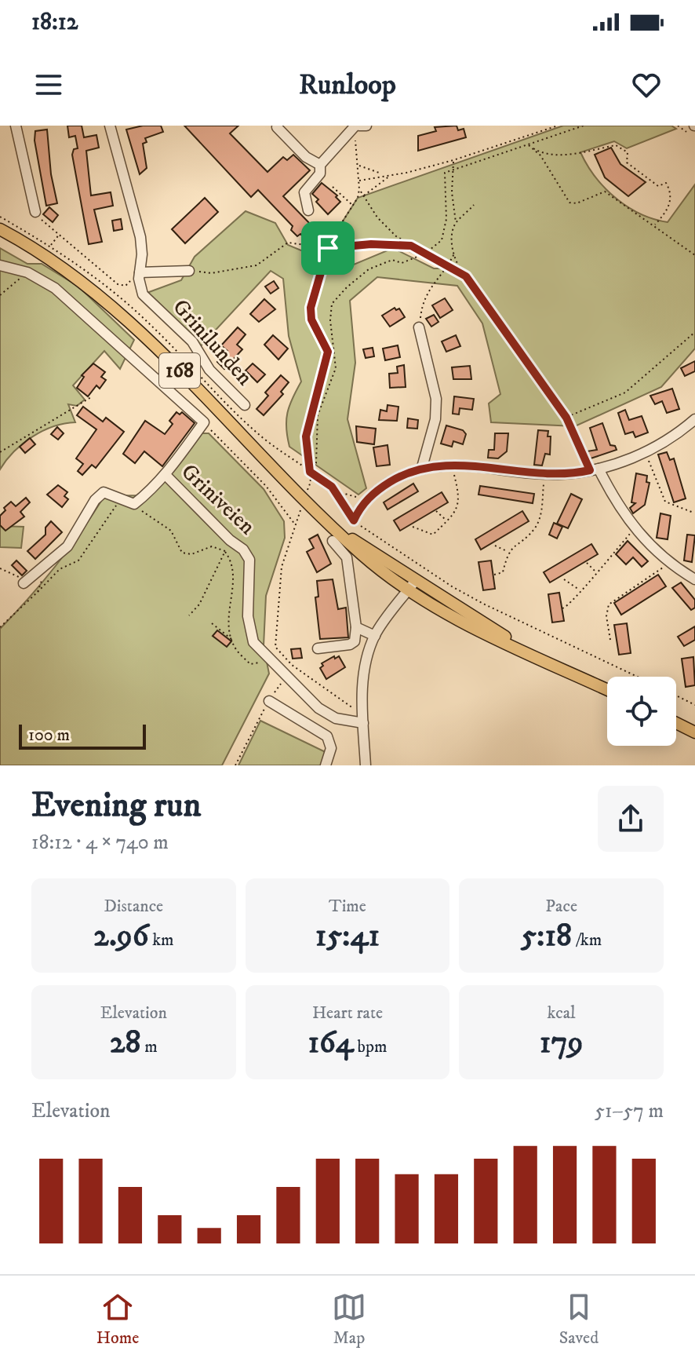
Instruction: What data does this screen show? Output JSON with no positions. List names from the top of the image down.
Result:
{
  "streets": {
    "main road": ["168"],
    "street": ["Grinilunden", "Griniveien"]
  },
  "scale_bar": "100 m",
  "page": {
    "status": "18:12",
    "header": "Runloop",
    "scale": "100 m",
    "heading": ["Evening run", "18:12 · 4 × 740 m"],
    "stats": [
      ["Distance", "2.96 km"],
      ["Time", "15:41"],
      ["Pace", "5:18 /km"],
      ["Elevation", "28 m"],
      ["Heart rate", "164 bpm"],
      ["kcal", "179"]
    ],
    "chart": ["Elevation", "51–57 m"],
    "tabs": ["Home", "Map", "Saved"]
  }
}
